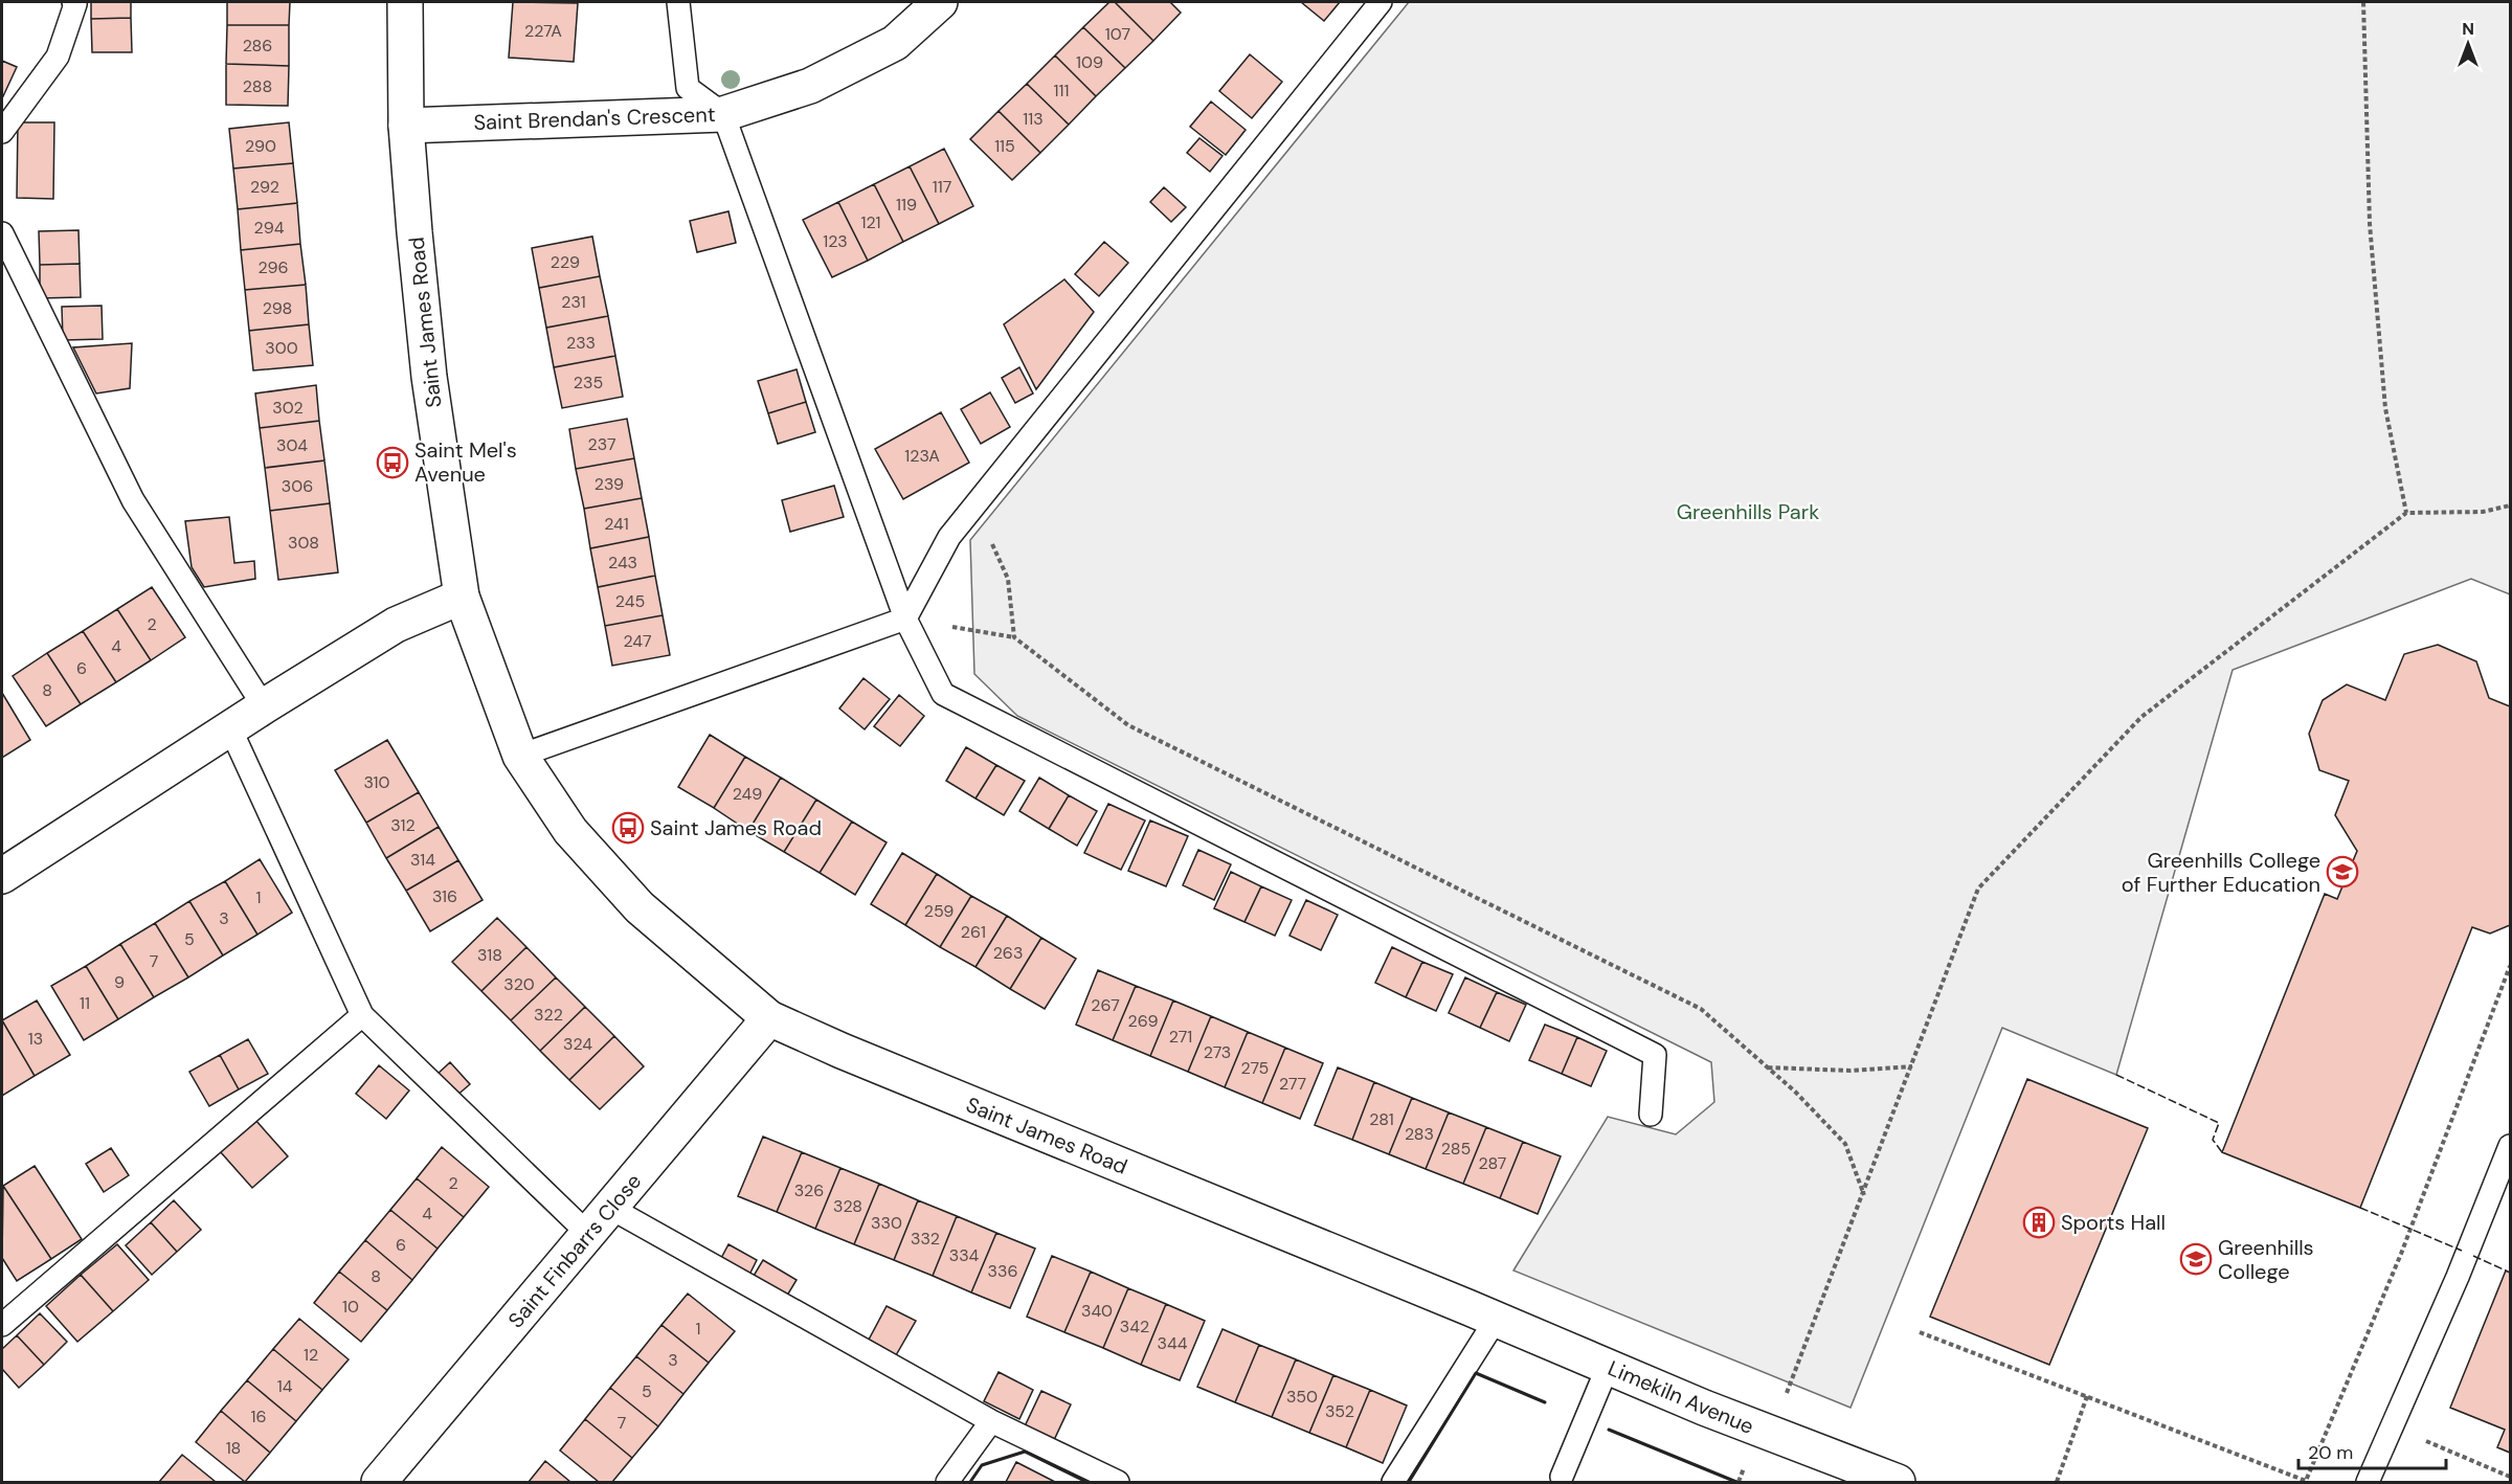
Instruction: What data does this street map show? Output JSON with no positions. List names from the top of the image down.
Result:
{
  "streets": {
    "street": [
      "Saint Brendan's Crescent",
      "Saint James Road",
      "Saint Finbarrs Close",
      "Limekiln Avenue"
    ]
  },
  "crossings": [
    ["Saint Brendan's Crescent", "Saint James Road"],
    ["Saint James Road", "Saint Finbarrs Close"],
    ["Saint James Road", "Limekiln Avenue"]
  ],
  "parks": ["Greenhills Park"],
  "places": {
    "bus stop": ["Saint Mel's Avenue", "Saint James Road"],
    "school or university": ["Greenhills College of Further Education", "Greenhills College"],
    "building": ["Sports Hall"]
  },
  "house_numbers": [
    "227A",
    "107",
    "286",
    "109",
    "288",
    "111",
    "113",
    "290",
    "115",
    "292",
    "117",
    "119",
    "121",
    "294",
    "123",
    "229",
    "296",
    "231",
    "298",
    "233",
    "300",
    "235",
    "302",
    "237",
    "304",
    "123A",
    "239",
    "306",
    "241",
    "308",
    "243",
    "245",
    "2",
    "247",
    "4",
    "6",
    "8",
    "310",
    "249",
    "312",
    "314",
    "316",
    "1",
    "259",
    "3",
    "261",
    "5",
    "263",
    "318",
    "7",
    "9",
    "320",
    "11",
    "267",
    "322",
    "269",
    "271",
    "13",
    "324",
    "273",
    "275",
    "277",
    "281",
    "283",
    "285",
    "287",
    "2",
    "326",
    "328",
    "4",
    "330",
    "332",
    "6",
    "334",
    "336",
    "8",
    "10",
    "340",
    "342",
    "1",
    "344",
    "12",
    "3",
    "14",
    "5",
    "350",
    "352",
    "16",
    "7",
    "18"
  ],
  "scale_bar": "20 m",
  "north": "top"
}
